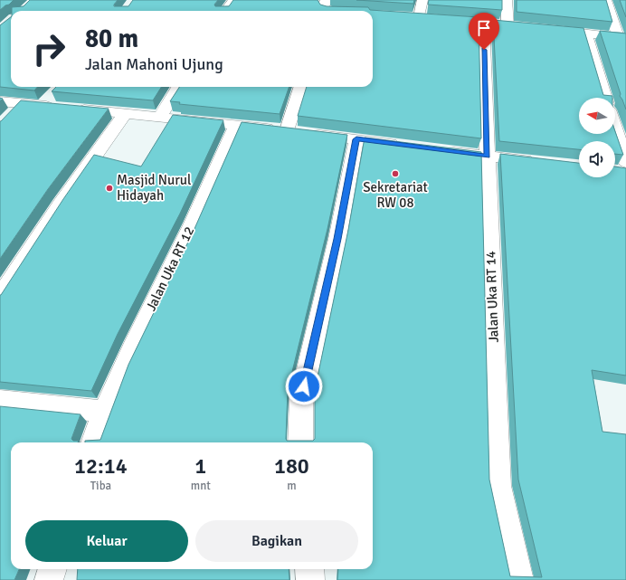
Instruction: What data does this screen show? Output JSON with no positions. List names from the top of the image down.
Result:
{
  "streets": {
    "street": ["Jalan Uka RT 12", "Jalan Uka RT 14"]
  },
  "places": ["Sekretariat RW 08", "Masjid Nurul Hidayah"],
  "north": "left",
  "page": {
    "turn": ["80 m", "Jalan Mahoni Ujung"],
    "eta": [
      "12:14",
      "Tiba",
      "1",
      "mnt",
      "180",
      "m"
    ],
    "buttons": ["Keluar", "Bagikan"]
  }
}
